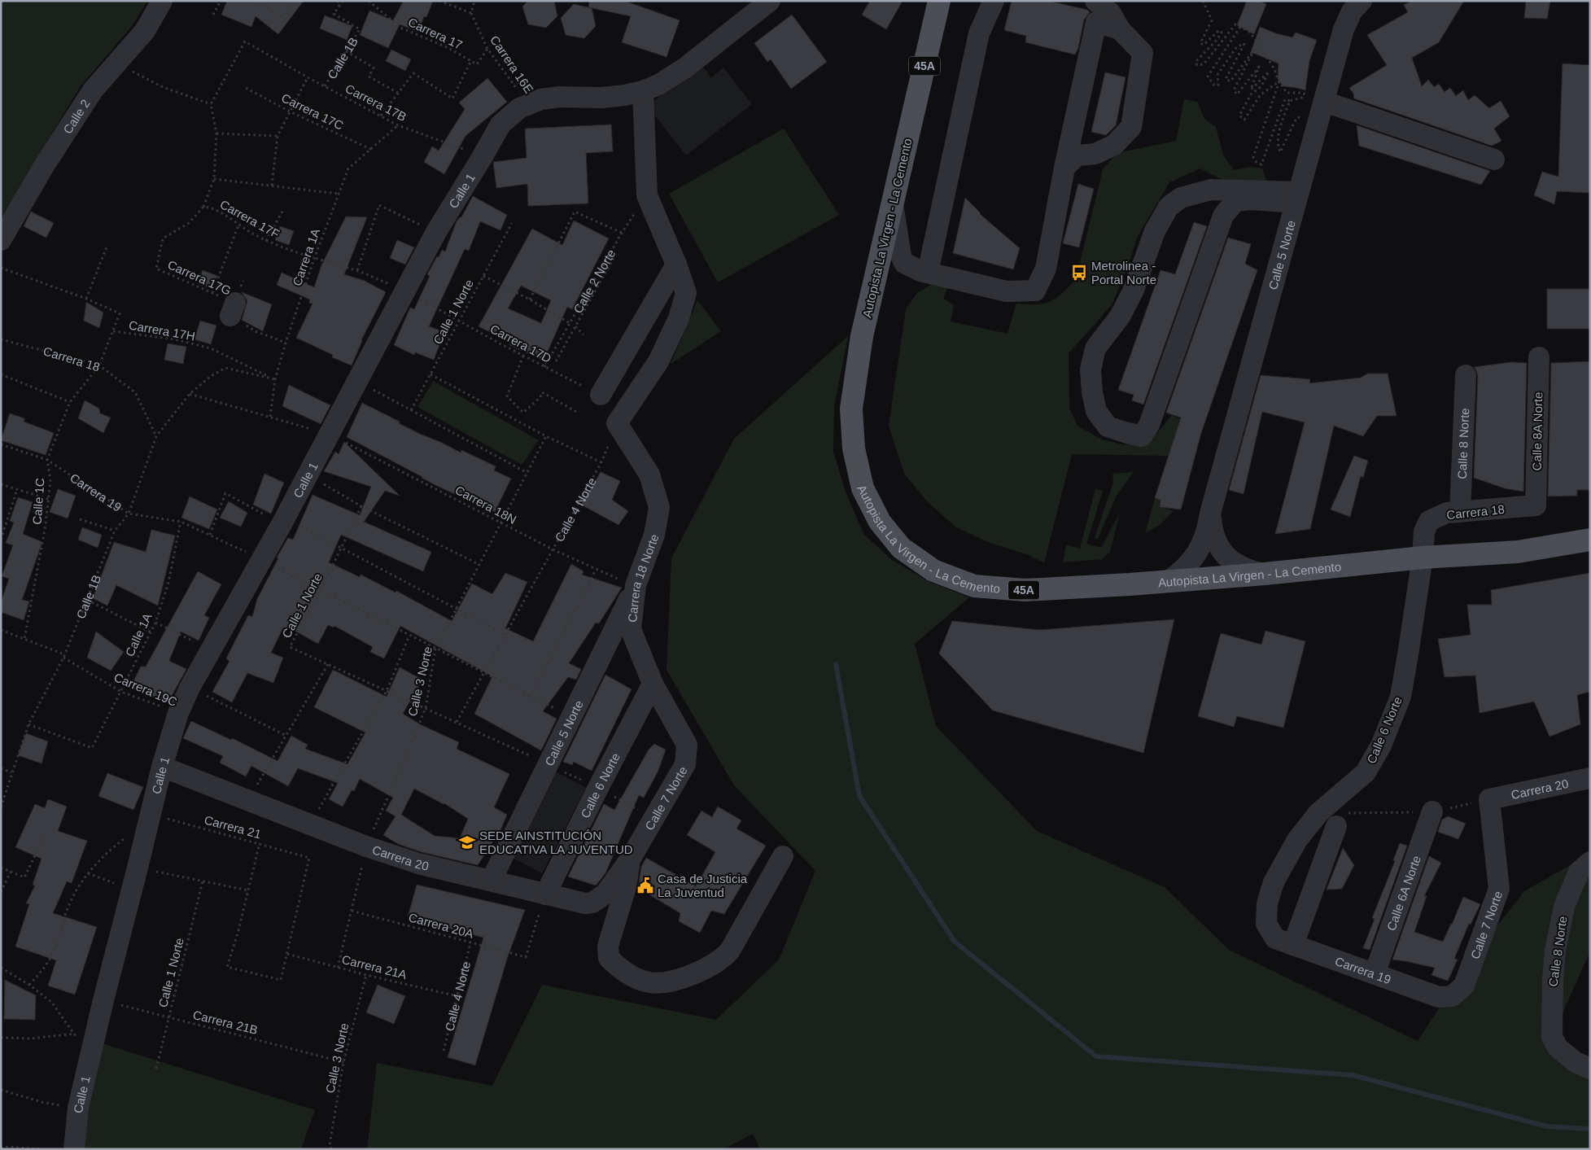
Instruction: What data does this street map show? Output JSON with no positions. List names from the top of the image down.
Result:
{
  "streets": {
    "main road": ["45A", "Autopista La Virgen - La Cemento"],
    "street": [
      "Calle 2",
      "Calle 1",
      "Calle 5 Norte",
      "Carrera 18",
      "Calle 8A Norte",
      "Calle 8 Norte",
      "Carrera 19",
      "Carrera 18 Norte",
      "Calle 6 Norte",
      "Carrera 20",
      "Calle 7 Norte",
      "Calle 6A Norte"
    ],
    "path": [
      "Carrera 17",
      "Calle 1B",
      "Carrera 16E",
      "Carrera 17B",
      "Carrera 17C",
      "Carrera 17F",
      "Carrera 1A",
      "Carrera 17G",
      "Calle 2 Norte",
      "Calle 1 Norte",
      "Carrera 17H",
      "Carrera 17D",
      "Calle 1C",
      "Carrera 18N",
      "Calle 4 Norte",
      "Calle 1A",
      "Calle 3 Norte",
      "Carrera 19C",
      "Carrera 21",
      "Carrera 20A",
      "Carrera 21A",
      "Carrera 21B"
    ]
  },
  "crossings": [
    ["Carrera 17", "Carrera 16E"],
    ["Calle 1B", "Carrera 17B"],
    ["Calle 1B", "Carrera 1A"],
    ["Calle 1B", "Carrera 17H"],
    ["Calle 1B", "Carrera 18"],
    ["Calle 1B", "Carrera 19"],
    ["Calle 1B", "Calle 1A"],
    ["Calle 1B", "Carrera 19C"],
    ["Carrera 16E", "Calle 1"],
    ["Carrera 17B", "Calle 1"],
    ["Carrera 17B", "Carrera 1A"],
    ["Carrera 17C", "Carrera 1A"],
    ["Calle 1", "Carrera 17F"],
    ["Calle 1", "Carrera 17D"],
    ["Calle 1", "Carrera 19"],
    ["Calle 1", "Carrera 18N"],
    ["Calle 1", "Carrera 19C"],
    ["Calle 1", "Carrera 20"],
    ["Calle 1", "Carrera 21"],
    ["Calle 1", "Carrera 21B"],
    ["Carrera 17F", "Carrera 1A"],
    ["Carrera 17F", "Carrera 17G"],
    ["Carrera 17F", "Carrera 17D"],
    ["Autopista La Virgen - La Cemento", "Calle 5 Norte"],
    ["Autopista La Virgen - La Cemento", "Carrera 18"],
    ["Autopista La Virgen - La Cemento", "Calle 6 Norte"],
    ["Calle 5 Norte", "Carrera 19"],
    ["Calle 5 Norte", "Carrera 18N"],
    ["Calle 5 Norte", "Carrera 18 Norte"],
    ["Calle 5 Norte", "Carrera 20"],
    ["Carrera 1A", "Carrera 17G"],
    ["Carrera 1A", "Carrera 17H"],
    ["Calle 2 Norte", "Carrera 17D"],
    ["Calle 1 Norte", "Carrera 17D"],
    ["Calle 1 Norte", "Carrera 19"],
    ["Calle 1 Norte", "Carrera 21B"],
    ["Carrera 18", "Calle 8A Norte"],
    ["Carrera 18", "Calle 8 Norte"],
    ["Carrera 18", "Calle 6 Norte"],
    ["Carrera 19", "Calle 1C"],
    ["Carrera 19", "Calle 4 Norte"],
    ["Carrera 19", "Calle 1A"],
    ["Carrera 19", "Calle 3 Norte"],
    ["Carrera 19", "Calle 6 Norte"],
    ["Carrera 19", "Calle 7 Norte"],
    ["Carrera 19", "Calle 6A Norte"],
    ["Calle 1C", "Carrera 19C"],
    ["Carrera 18N", "Calle 4 Norte"],
    ["Carrera 18N", "Carrera 18 Norte"],
    ["Carrera 18N", "Calle 3 Norte"],
    ["Calle 4 Norte", "Carrera 18 Norte"],
    ["Calle 4 Norte", "Carrera 20A"],
    ["Calle 4 Norte", "Carrera 21A"],
    ["Carrera 18 Norte", "Calle 6 Norte"],
    ["Carrera 18 Norte", "Calle 7 Norte"],
    ["Calle 1A", "Carrera 19C"],
    ["Calle 3 Norte", "Carrera 20"],
    ["Calle 3 Norte", "Carrera 20A"],
    ["Calle 3 Norte", "Carrera 21A"],
    ["Calle 3 Norte", "Carrera 21B"],
    ["Calle 6 Norte", "Carrera 20"],
    ["Calle 6 Norte", "Carrera 20A"],
    ["Carrera 20", "Calle 7 Norte"],
    ["Carrera 20", "Carrera 20A"],
    ["Carrera 21", "Carrera 21A"]
  ],
  "places": {
    "bus stop": ["Metrolinea - Portal Norte"],
    "school or university": ["SEDE AINSTITUCIÓN EDUCATIVA LA JUVENTUD"],
    "public building": ["Casa de Justicia La Juventud"]
  }
}
